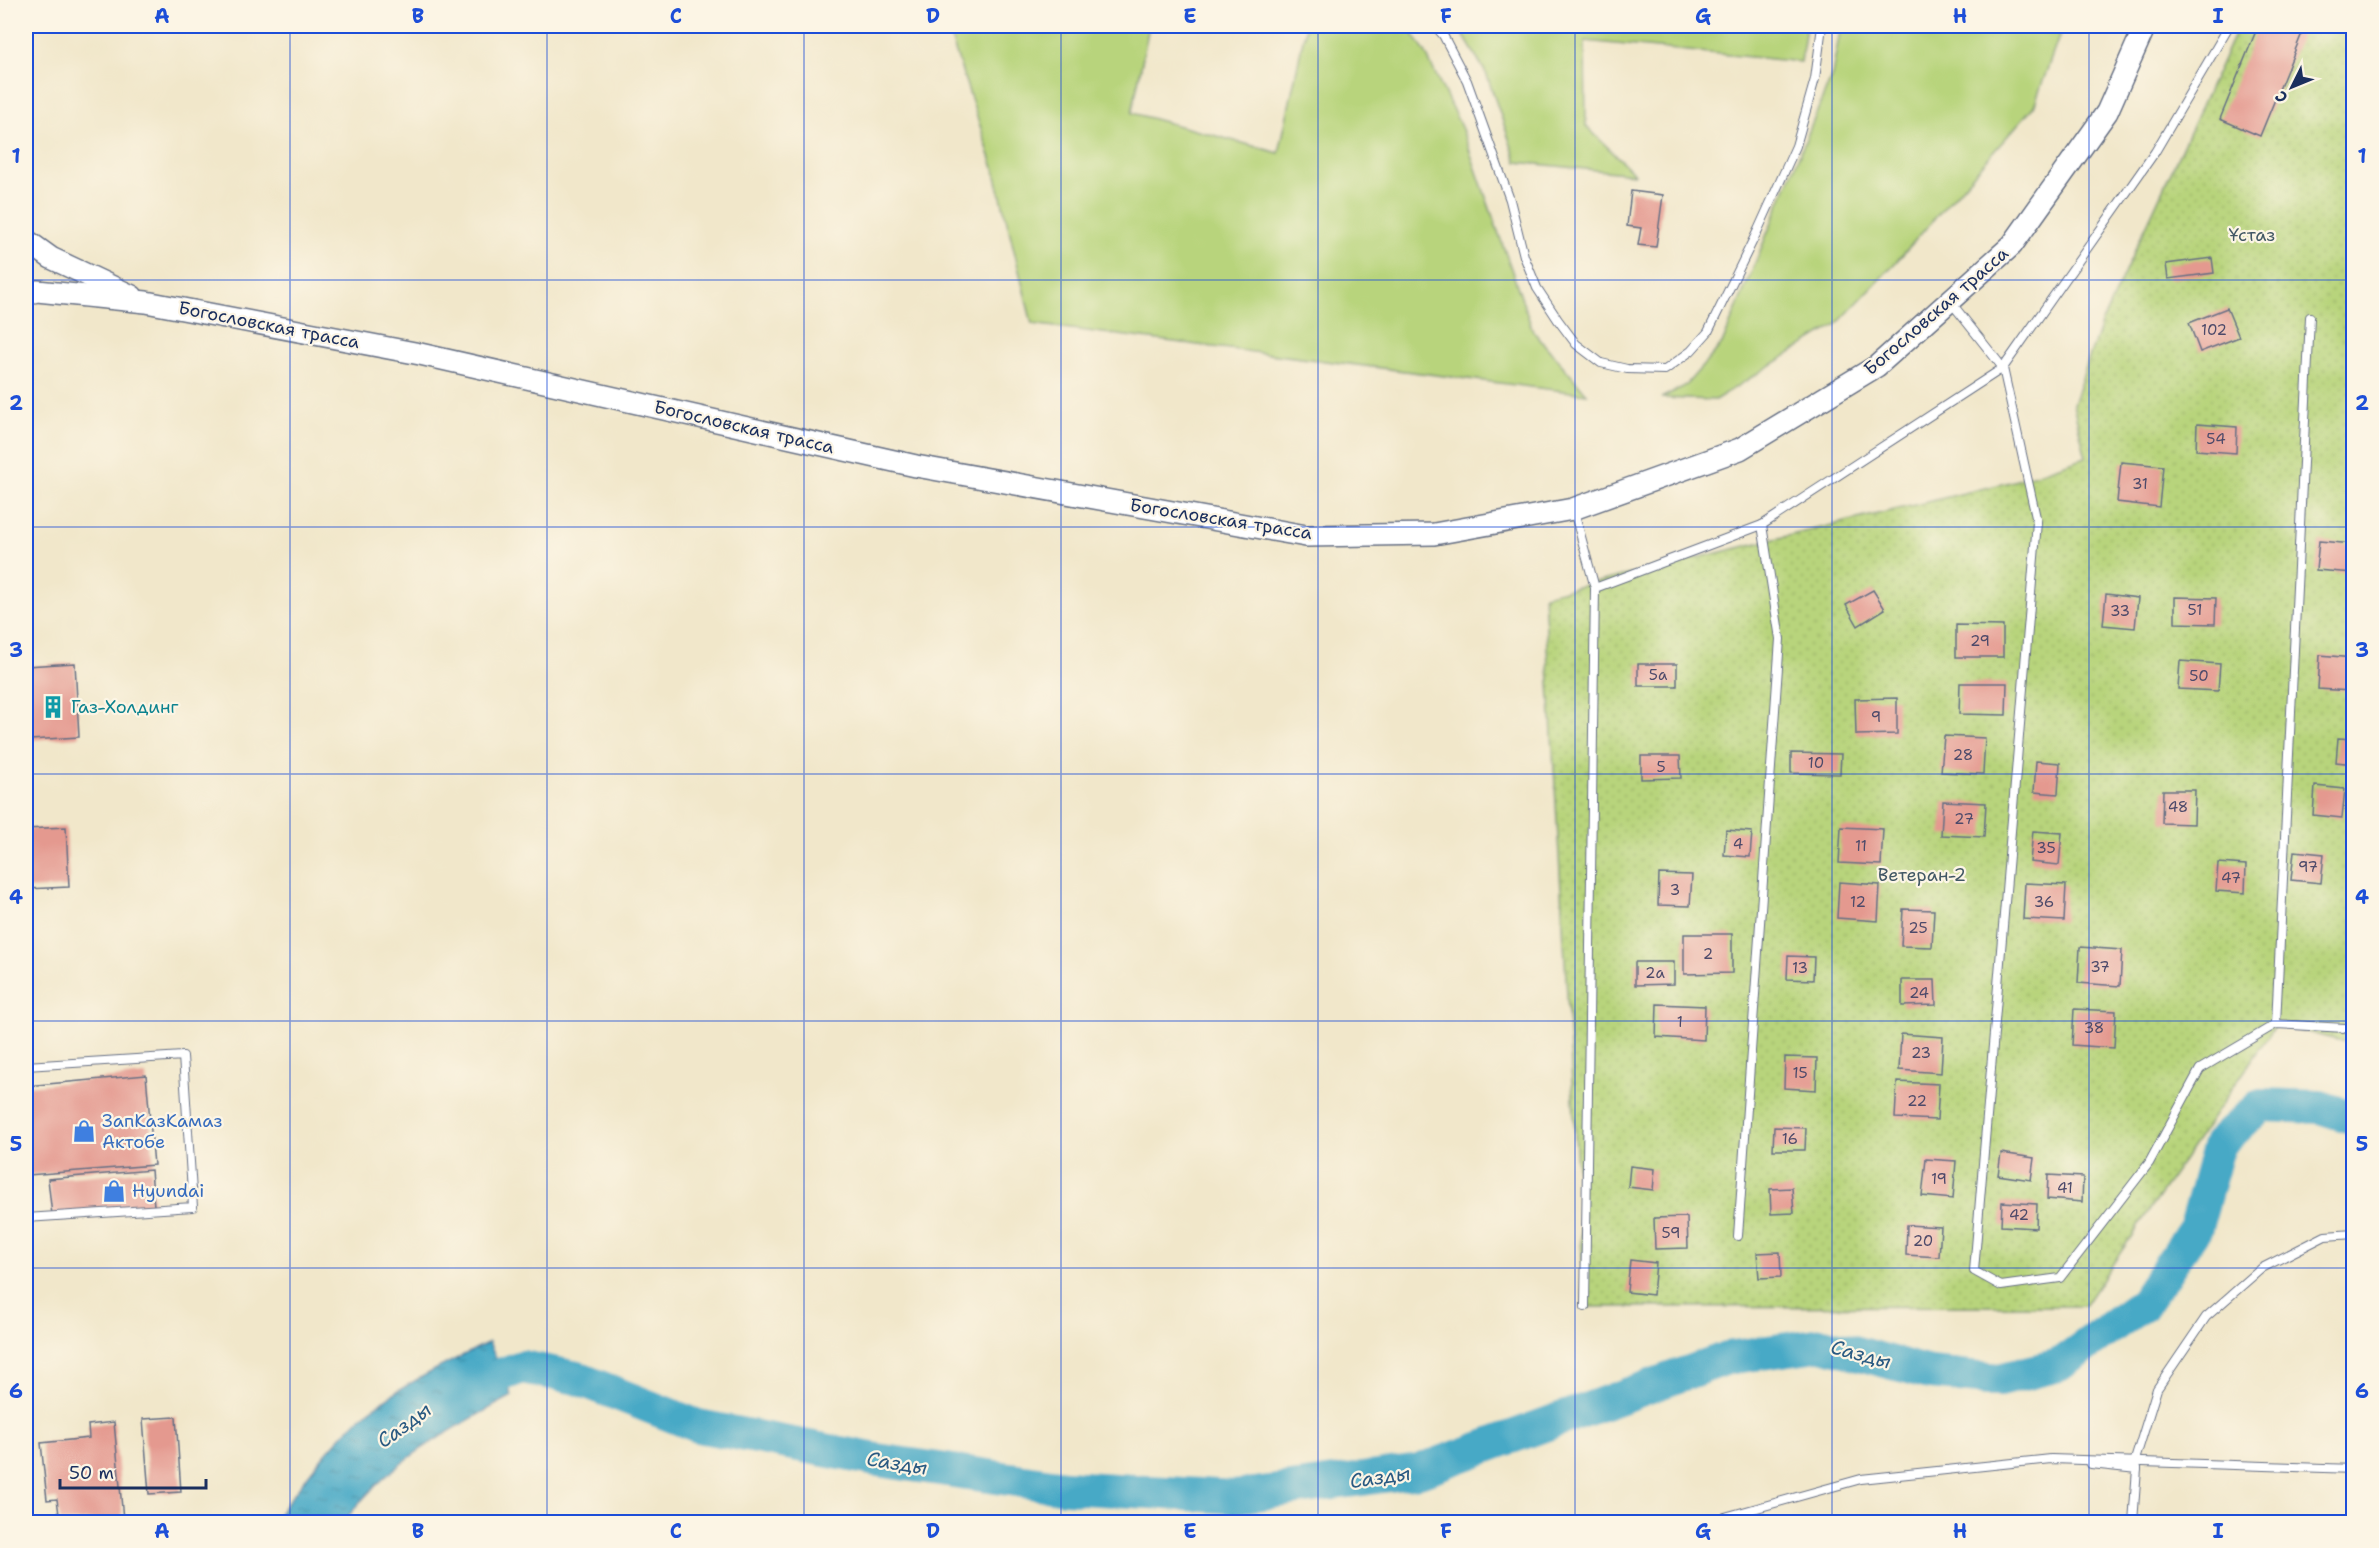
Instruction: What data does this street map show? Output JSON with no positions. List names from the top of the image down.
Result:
{
  "streets": {
    "main road": ["Богословская трасса"]
  },
  "water": ["Сазды"],
  "parks": ["Ұстаз", "Ветеран-2"],
  "places": {
    "building": ["Газ-Холдинг"],
    "shop": ["ЗапКазКамаз Актобе", "Hyundai"]
  },
  "house_numbers": [
    "102",
    "54",
    "31",
    "51",
    "33",
    "29",
    "5а",
    "50",
    "9",
    "28",
    "10",
    "5",
    "48",
    "27",
    "4",
    "11",
    "35",
    "97",
    "47",
    "3",
    "12",
    "36",
    "25",
    "2",
    "37",
    "13",
    "2а",
    "24",
    "1",
    "38",
    "23",
    "15",
    "22",
    "16",
    "19",
    "41",
    "42",
    "59",
    "20"
  ],
  "scale_bar": "50 m",
  "north": "bottom left",
  "grid": {
    "columns": [
      "A",
      "B",
      "C",
      "D",
      "E",
      "F",
      "G",
      "H",
      "I"
    ],
    "rows": [
      "1",
      "2",
      "3",
      "4",
      "5",
      "6"
    ]
  }
}
